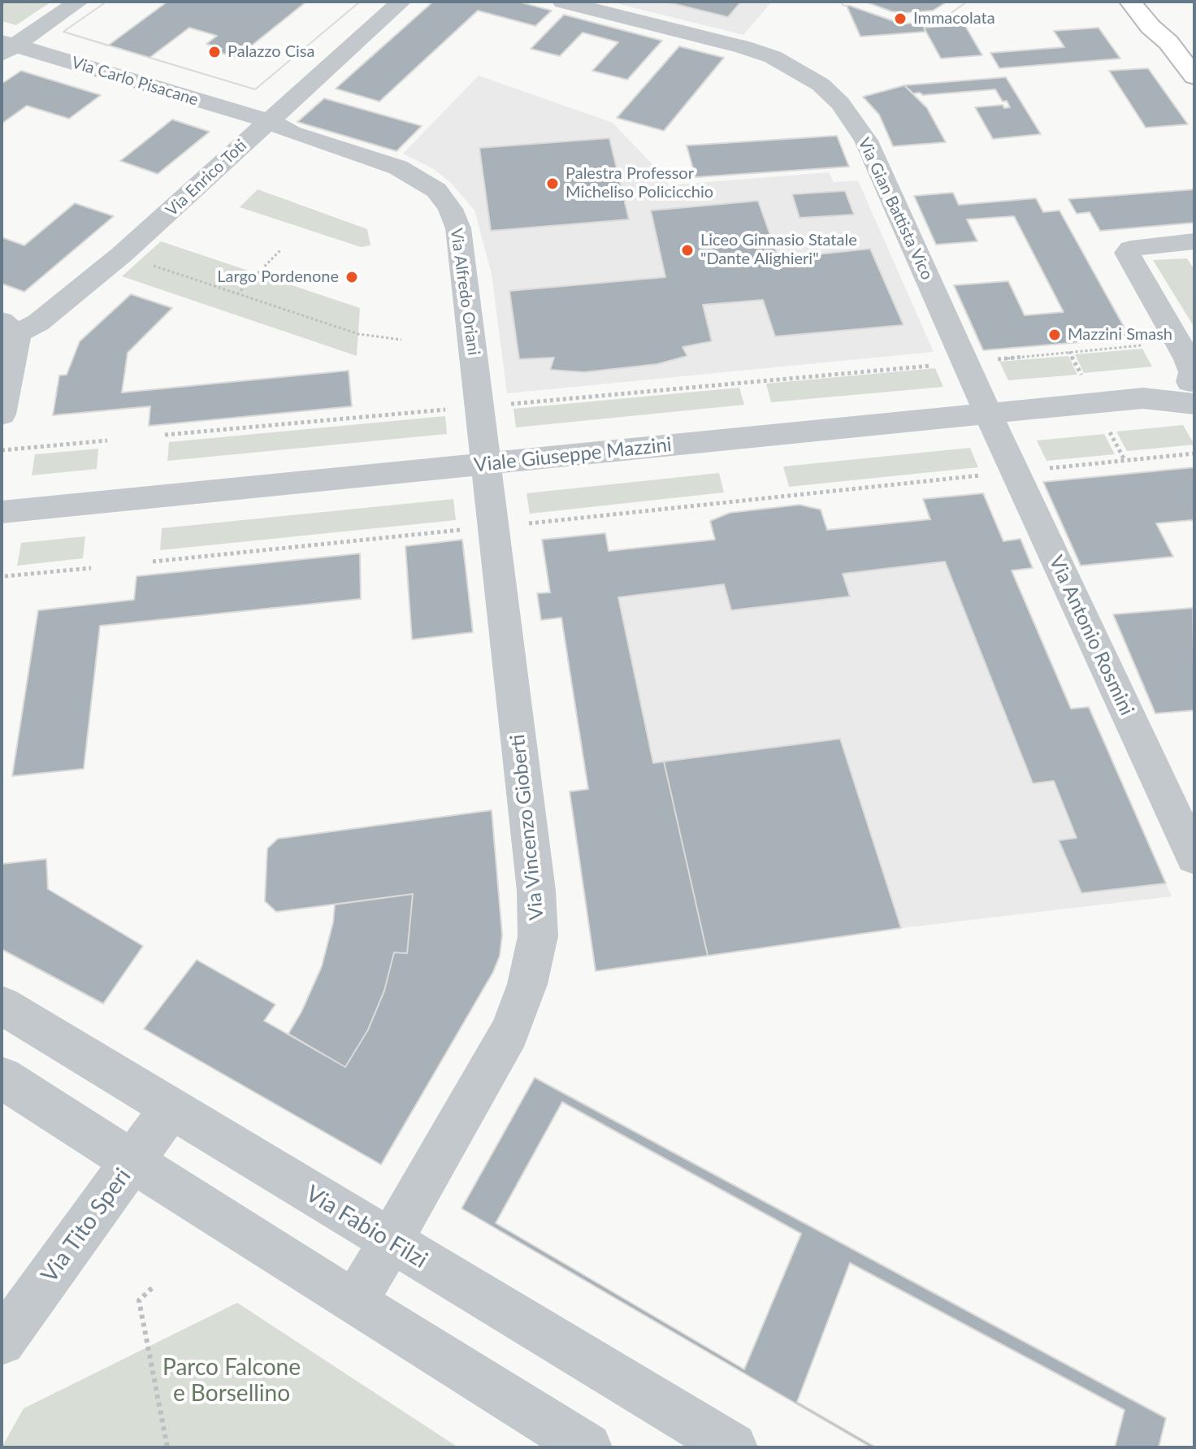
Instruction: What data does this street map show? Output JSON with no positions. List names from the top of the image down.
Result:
{
  "streets": {
    "street": [
      "Via Carlo Pisacane",
      "Via Enrico Toti",
      "Via Gian Battista Vico",
      "Via Alfredo Oriani",
      "Viale Giuseppe Mazzini",
      "Via Antonio Rosmini",
      "Via Vincenzo Gioberti",
      "Via Tito Speri",
      "Via Fabio Filzi"
    ]
  },
  "crossings": [
    ["Via Carlo Pisacane", "Via Enrico Toti"],
    ["Via Carlo Pisacane", "Via Alfredo Oriani"],
    ["Via Enrico Toti", "Via Alfredo Oriani"],
    ["Via Gian Battista Vico", "Viale Giuseppe Mazzini"],
    ["Via Gian Battista Vico", "Via Antonio Rosmini"],
    ["Via Alfredo Oriani", "Viale Giuseppe Mazzini"],
    ["Via Alfredo Oriani", "Via Vincenzo Gioberti"],
    ["Viale Giuseppe Mazzini", "Via Antonio Rosmini"],
    ["Viale Giuseppe Mazzini", "Via Vincenzo Gioberti"],
    ["Via Vincenzo Gioberti", "Via Fabio Filzi"],
    ["Via Tito Speri", "Via Fabio Filzi"]
  ],
  "parks": ["Parco Falcone e Borsellino"],
  "places": [
    "Immacolata",
    "Palazzo Cisa",
    "Palestra Professor Micheliso Policicchio",
    "Liceo Ginnasio Statale \"Dante Alighieri\"",
    "Largo Pordenone",
    "Mazzini Smash"
  ]
}
